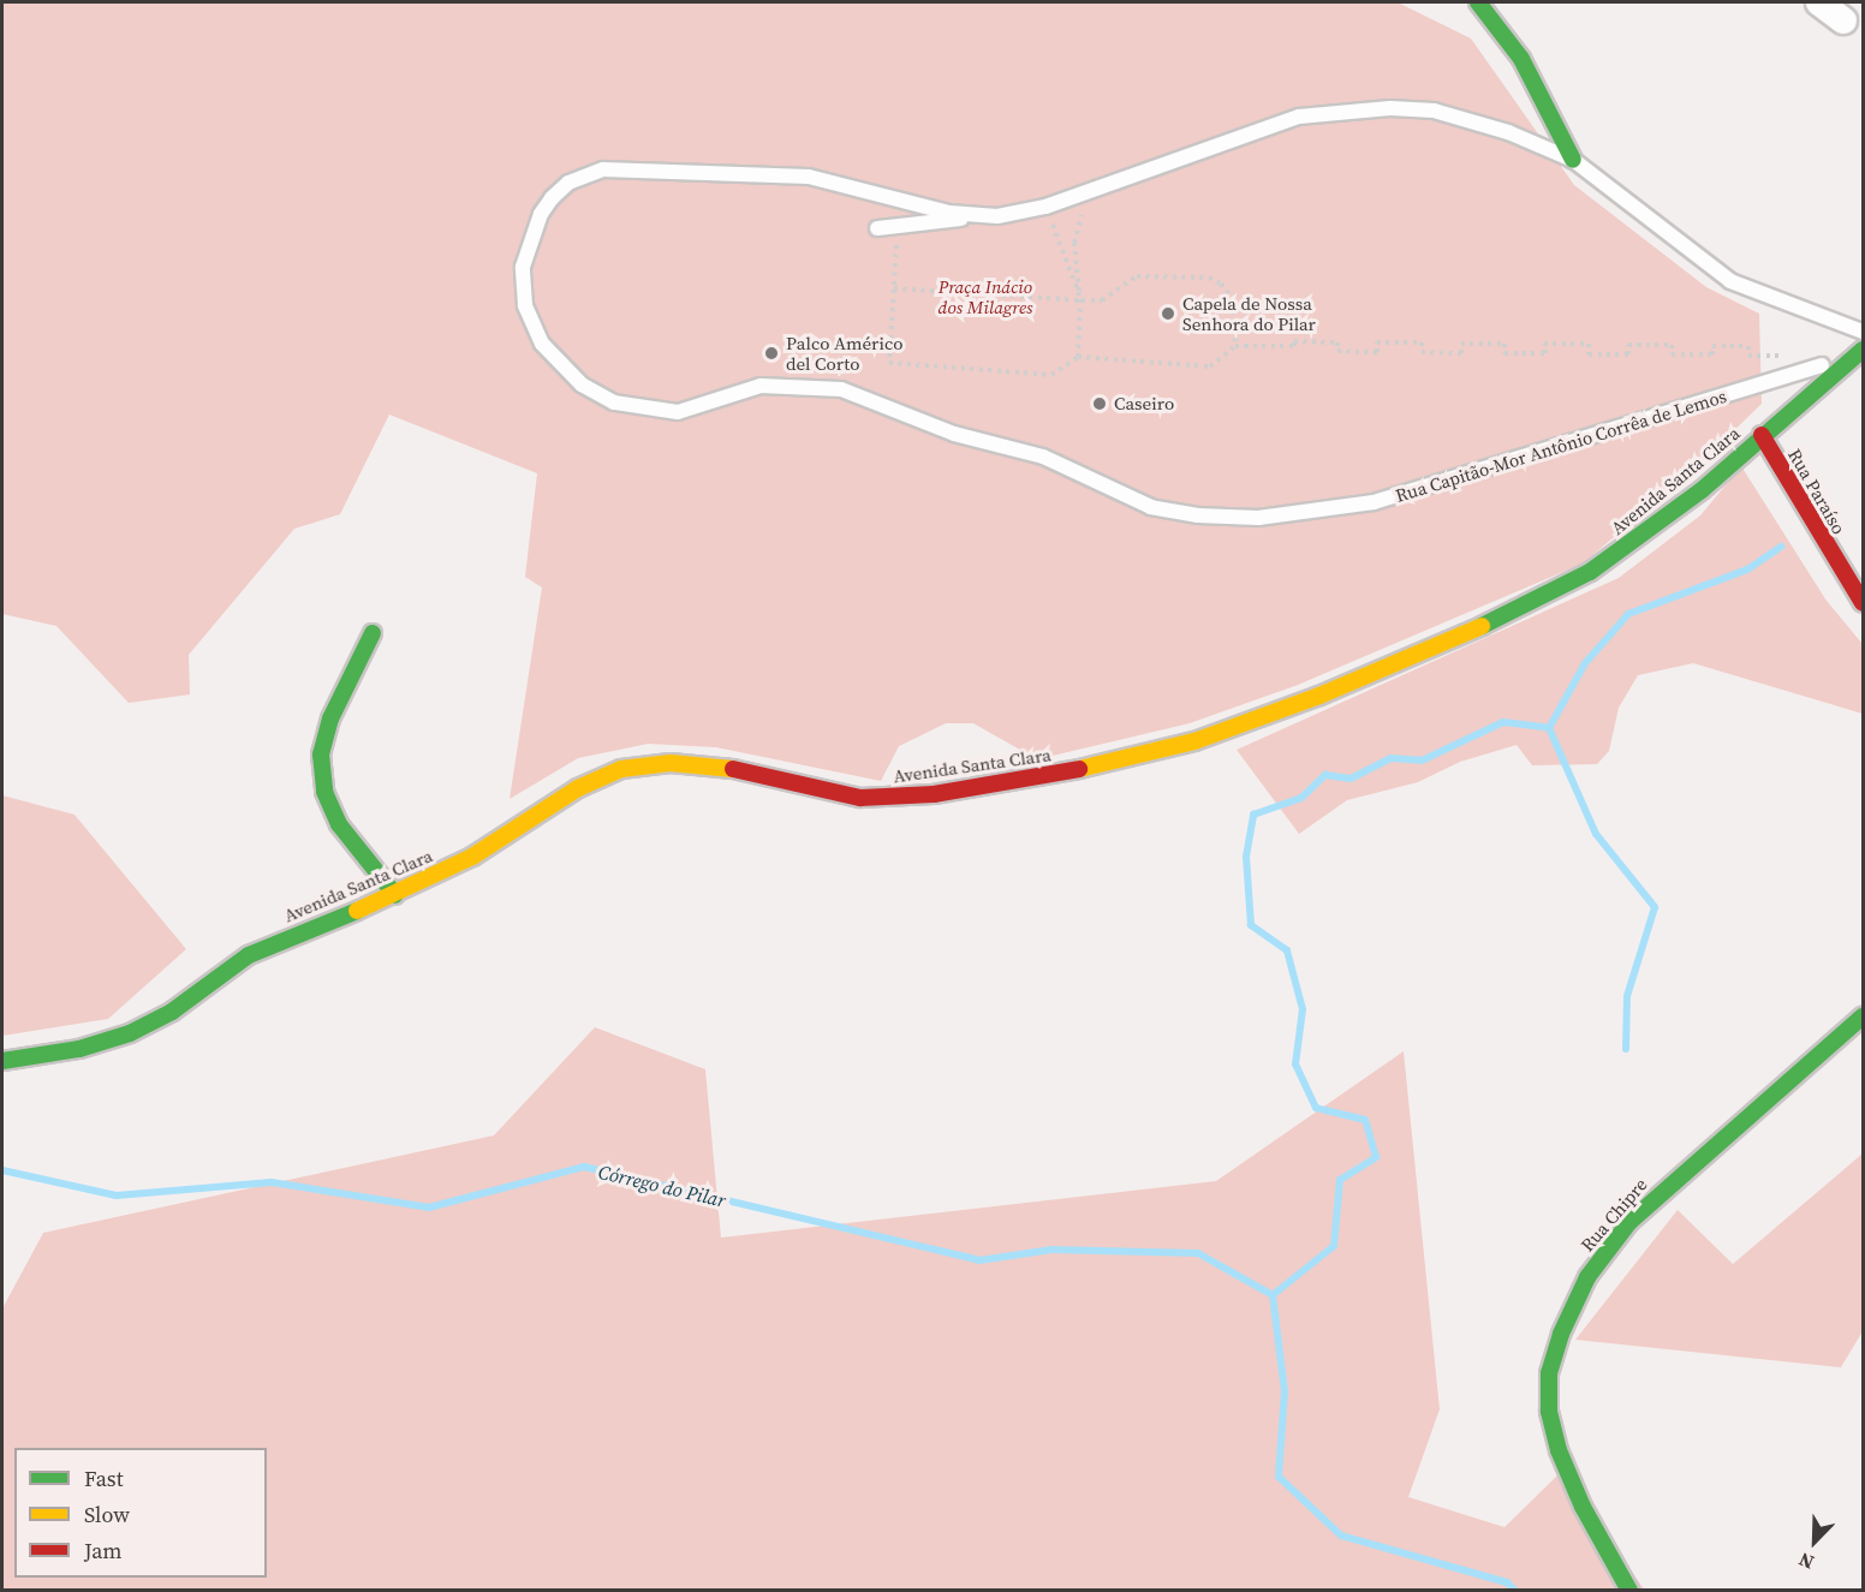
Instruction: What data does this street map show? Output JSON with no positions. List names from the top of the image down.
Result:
{
  "streets": {
    "street": ["Avenida Santa Clara", "Rua Paraíso", "Rua Chipre"],
    "lane": ["Rua Capitão-Mor Antônio Corrêa de Lemos"]
  },
  "crossings": [
    ["Rua Capitão-Mor Antônio Corrêa de Lemos", "Avenida Santa Clara"],
    ["Avenida Santa Clara", "Rua Paraíso"]
  ],
  "water": ["Córrego do Pilar"],
  "parks": ["Praça Inácio dos Milagres"],
  "places": ["Capela de Nossa Senhora do Pilar", "Palco Américo del Corto", "Caseiro"],
  "legend": ["Fast", "Slow", "Jam"],
  "north": "bottom left"
}
